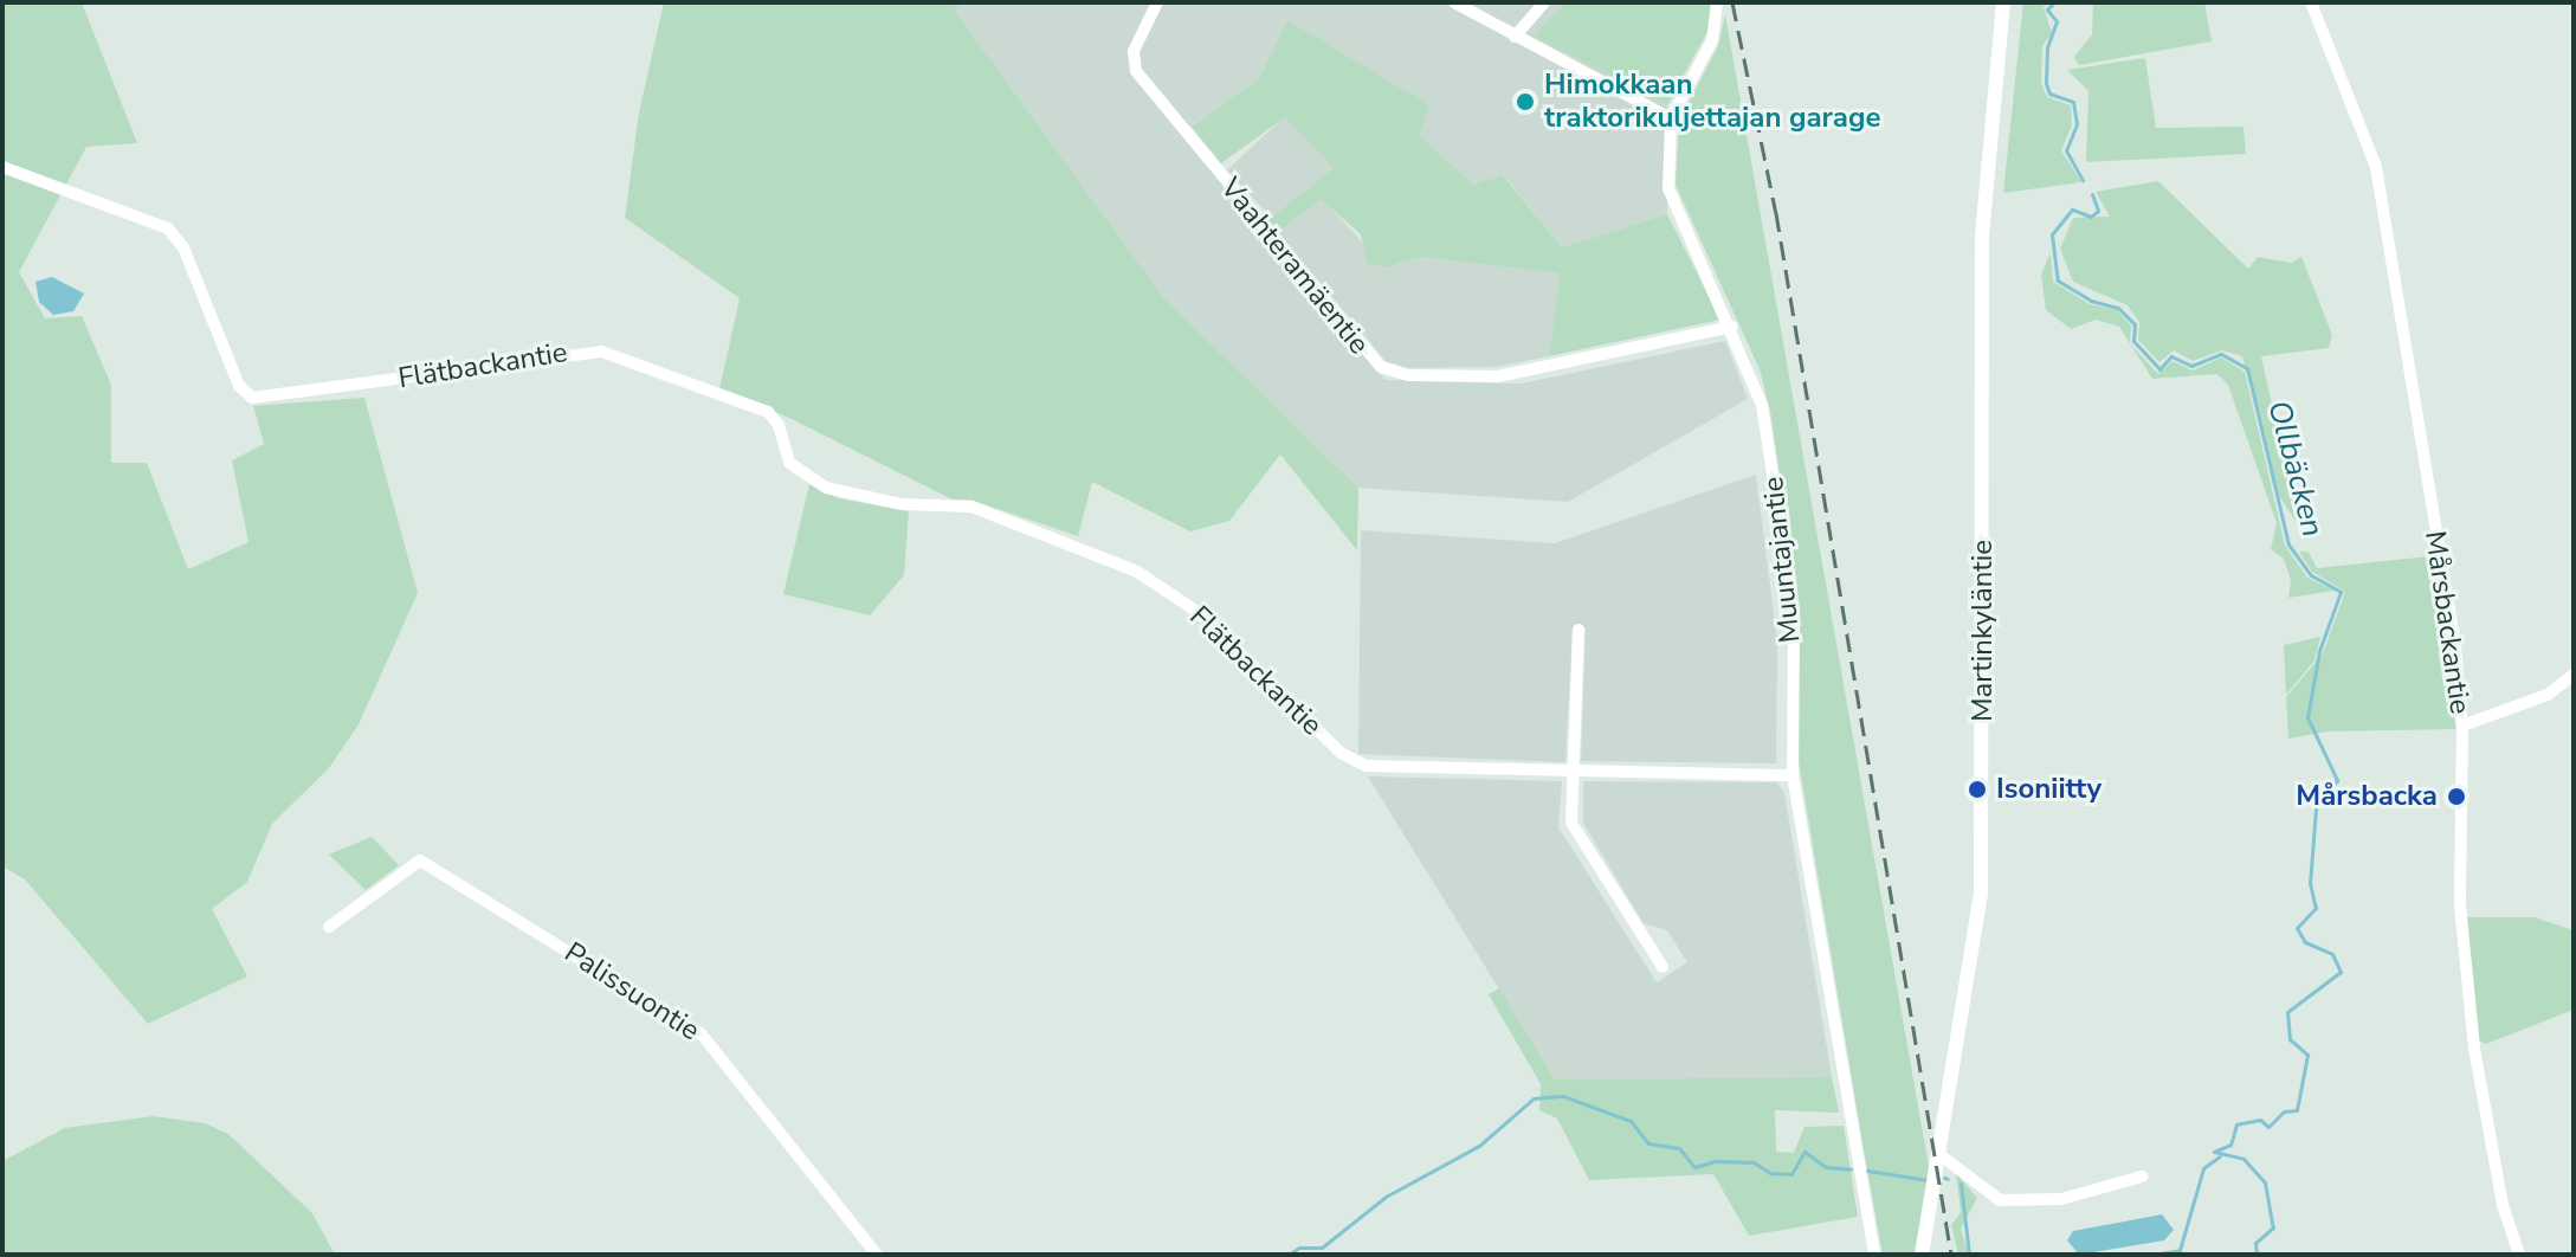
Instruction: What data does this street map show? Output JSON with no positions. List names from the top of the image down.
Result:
{
  "streets": {
    "street": [
      "Vaahteramäentie",
      "Flätbackantie",
      "Muuntajantie",
      "Mårsbackantie",
      "Martinkyläntie",
      "Palissuontie"
    ]
  },
  "crossings": [
    ["Vaahteramäentie", "Muuntajantie"],
    ["Flätbackantie", "Muuntajantie"]
  ],
  "water": ["Ollbäcken"],
  "places": ["Himokkaan traktorikuljettajan garage", "Isoniitty", "Mårsbacka"]
}
